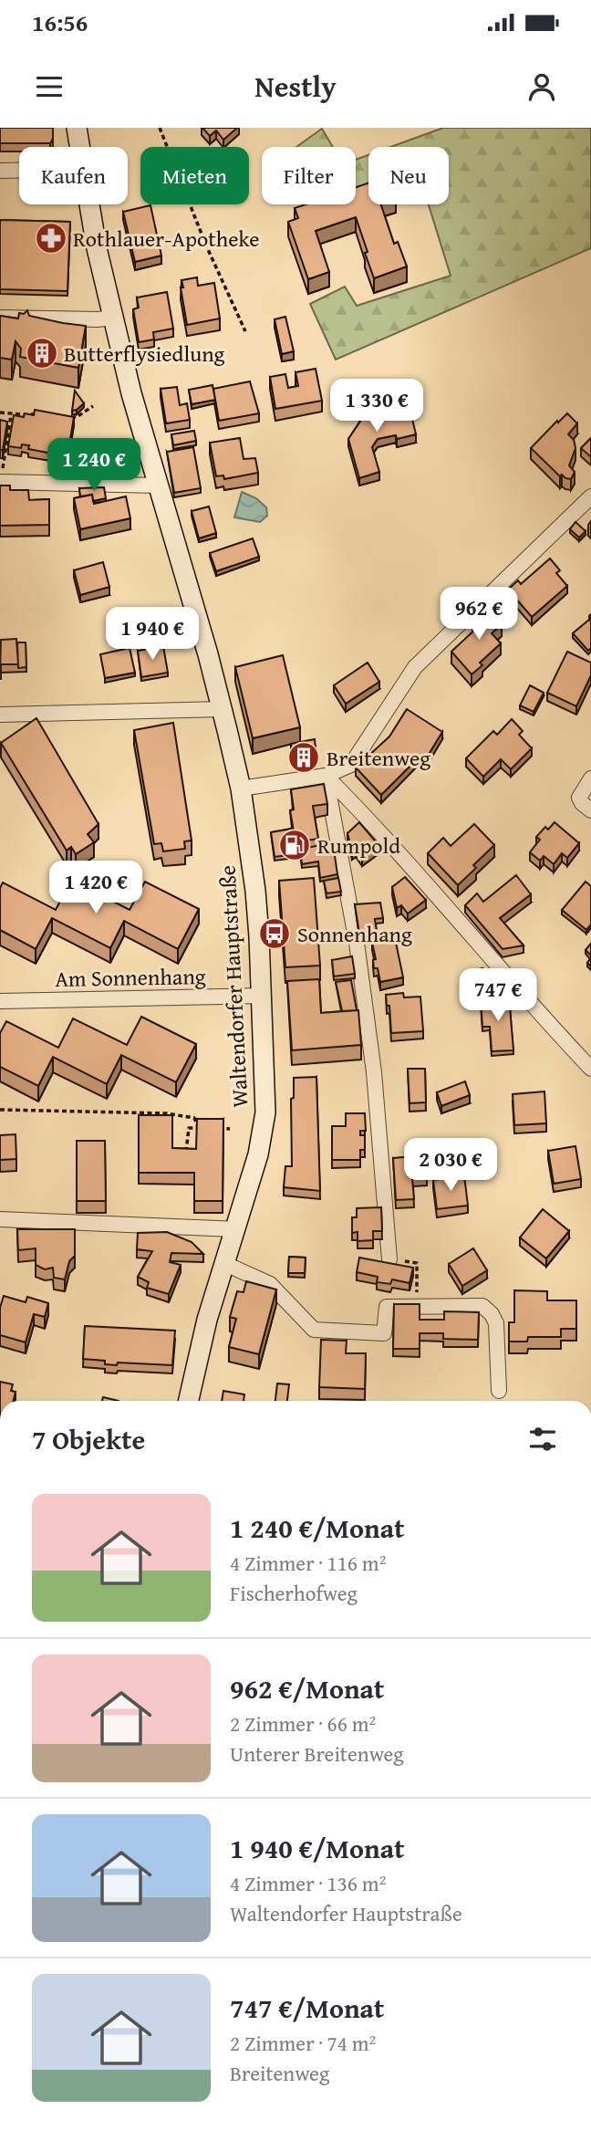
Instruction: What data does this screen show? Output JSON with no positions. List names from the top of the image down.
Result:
{
  "streets": {
    "main road": ["Waltendorfer Hauptstraße"],
    "street": ["Am Sonnenhang"]
  },
  "crossings": [
    ["Am Sonnenhang", "Waltendorfer Hauptstraße"]
  ],
  "places": {
    "pharmacy": ["Rothlauer-Apotheke"],
    "building": ["Butterflysiedlung", "Breitenweg"],
    "fuel station": ["Rumpold"],
    "bus stop": ["Sonnenhang"]
  },
  "page": {
    "status": "16:56",
    "header": "Nestly",
    "chip": [
      "Kaufen",
      "Mieten",
      "Filter",
      "Neu"
    ],
    "price": [
      "1 330 €",
      "1 240 €",
      "962 €",
      "1 940 €",
      "1 420 €",
      "747 €",
      "2 030 €"
    ],
    "heading": "7 Objekte",
    "list": [
      {
        "name": "1 240 €/Monat",
        "note": "4 Zimmer · 116 m² · Fischerhofweg"
      },
      {
        "name": "962 €/Monat",
        "note": "2 Zimmer · 66 m² · Unterer Breitenweg"
      },
      {
        "name": "1 940 €/Monat",
        "note": "4 Zimmer · 136 m² · Waltendorfer Hauptstraße"
      },
      {
        "name": "747 €/Monat",
        "note": "2 Zimmer · 74 m² · Breitenweg"
      }
    ]
  }
}
